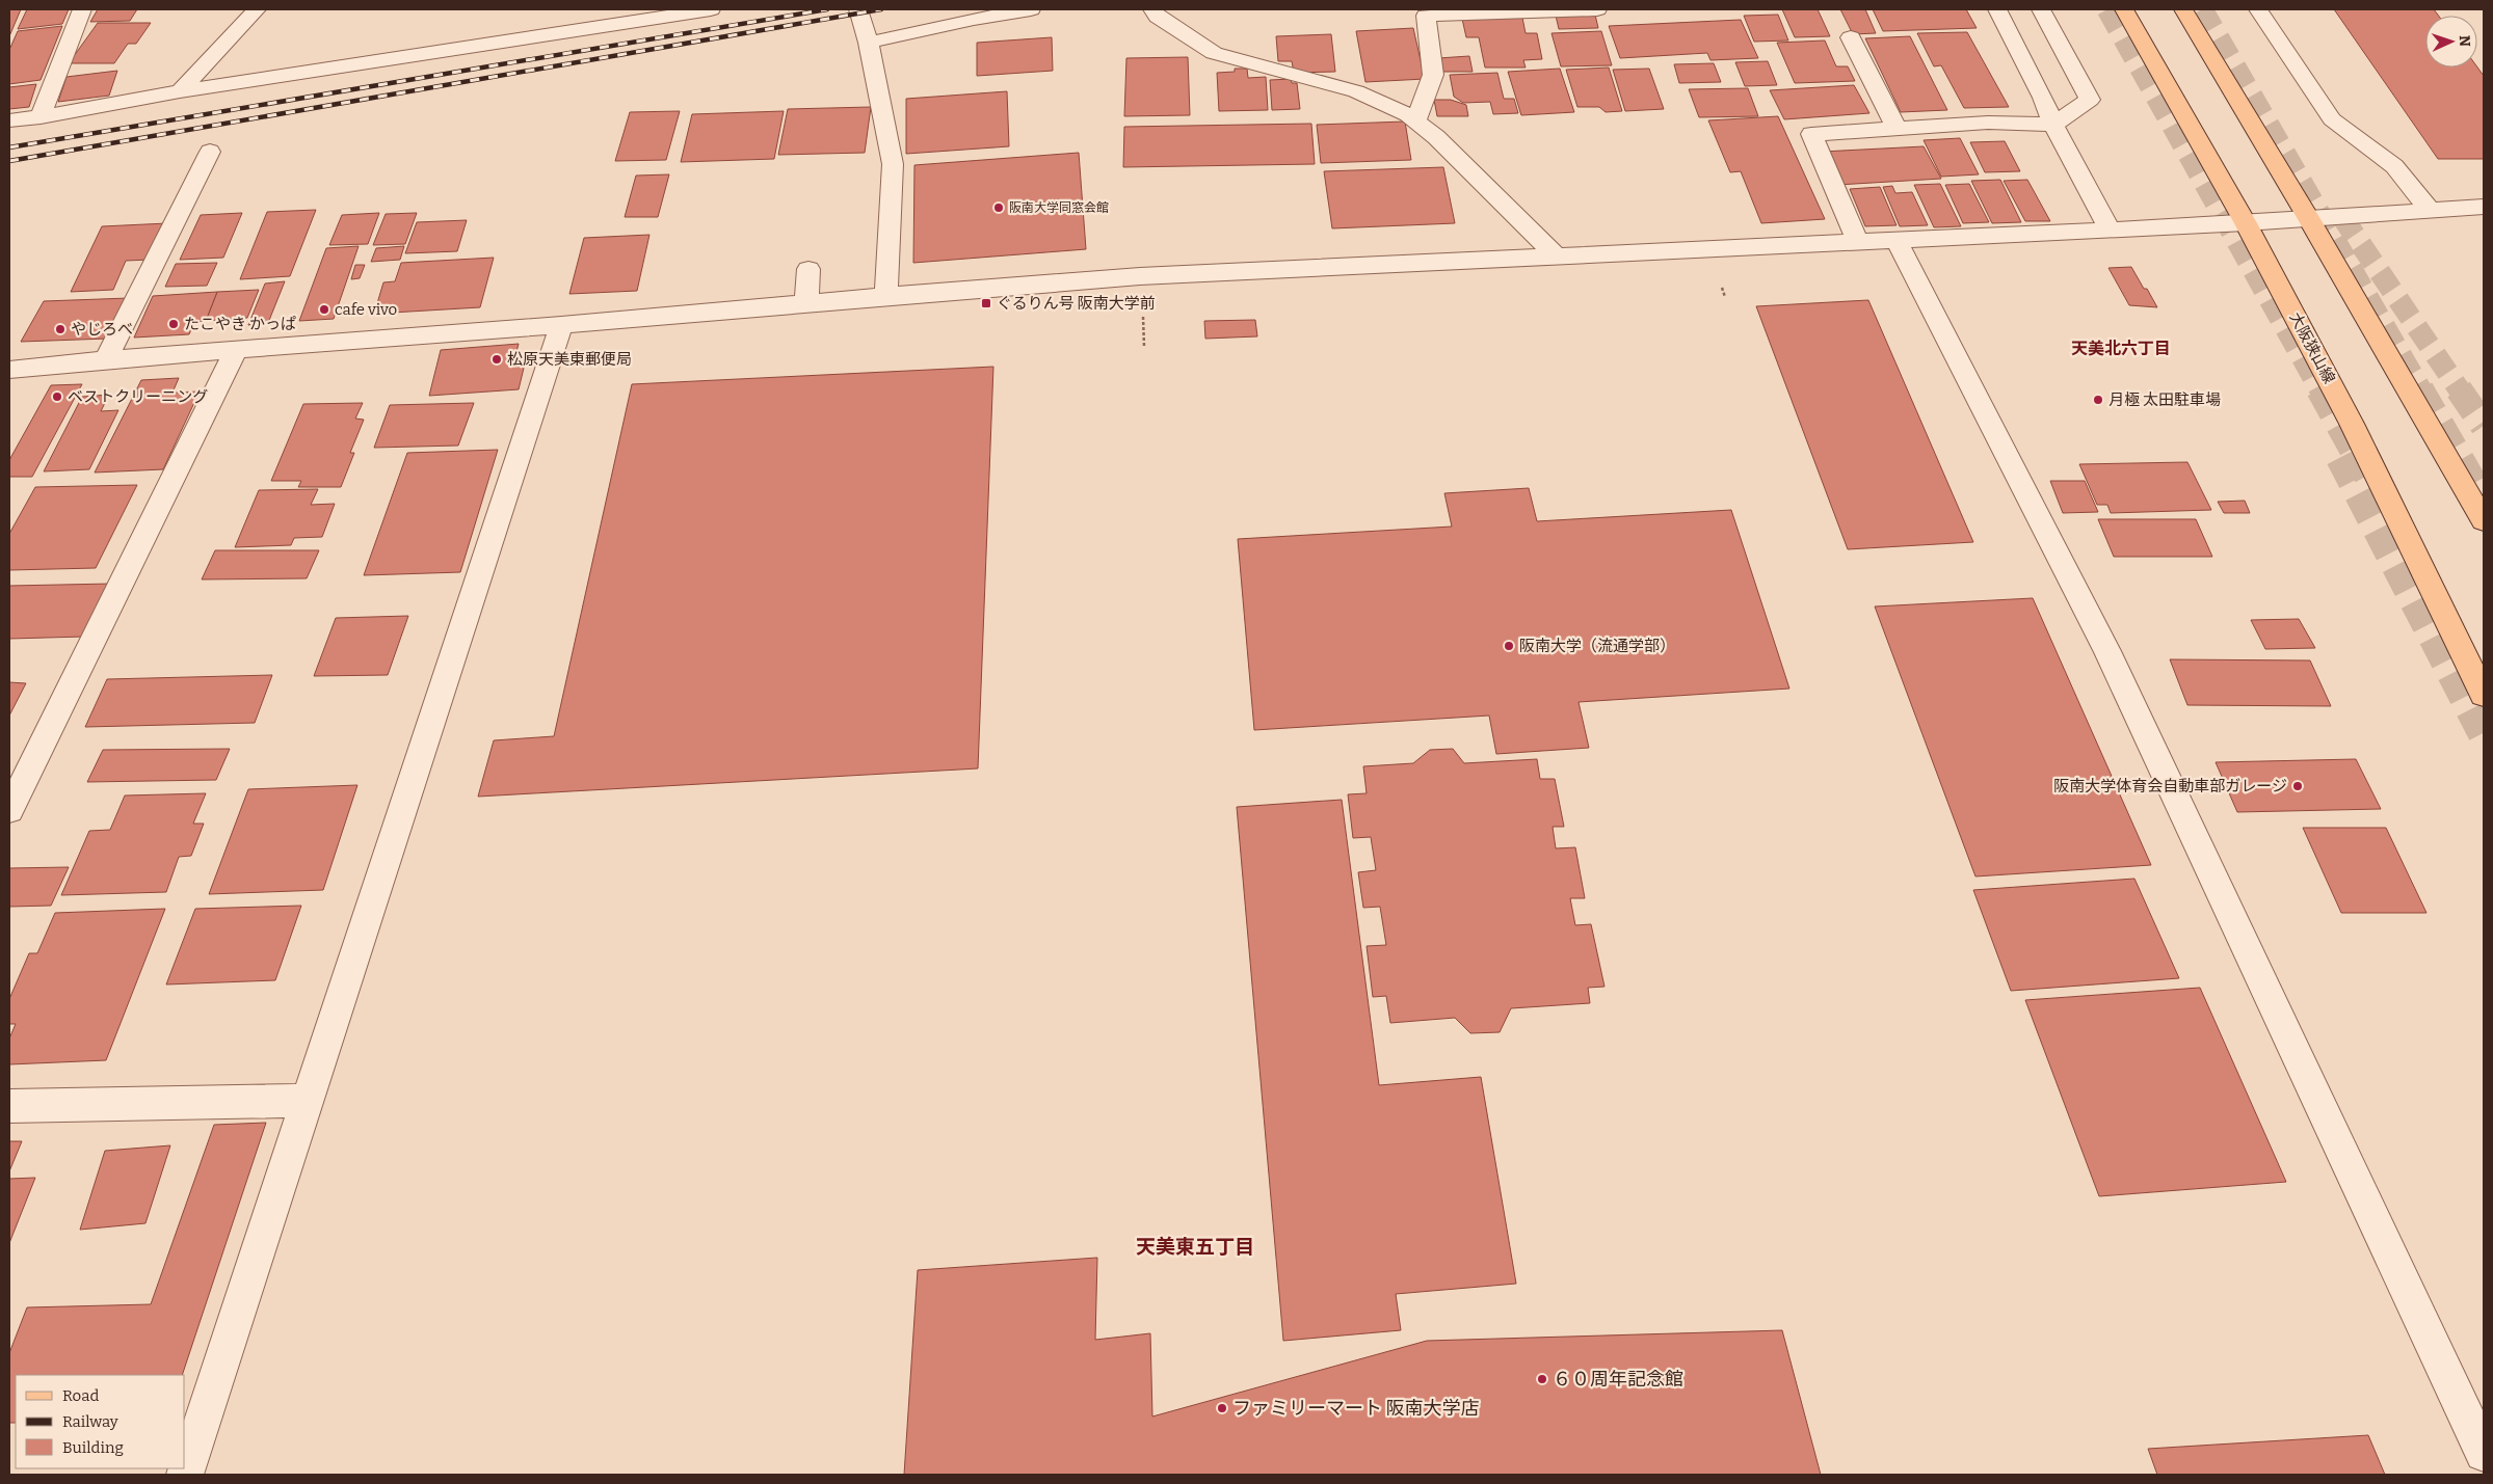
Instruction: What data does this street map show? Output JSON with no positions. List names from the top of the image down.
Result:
{
  "streets": {
    "main road": ["大阪狭山線"]
  },
  "districts": ["天美北六丁目", "天美東五丁目"],
  "places": {
    "other": [
      "阪南大学同窓会館",
      "cafe vivo",
      "たこやき かっぱ",
      "やじろべ",
      "松原天美東郵便局",
      "ベストクリーニング",
      "月極 太田駐車場",
      "阪南大学（流通学部）",
      "阪南大学体育会自動車部ガレージ",
      "６０周年記念館",
      "ファミリーマート 阪南大学店"
    ],
    "transit": ["ぐるりん号 阪南大学前"]
  },
  "legend": ["Road", "Railway", "Building"],
  "north": "right"
}
